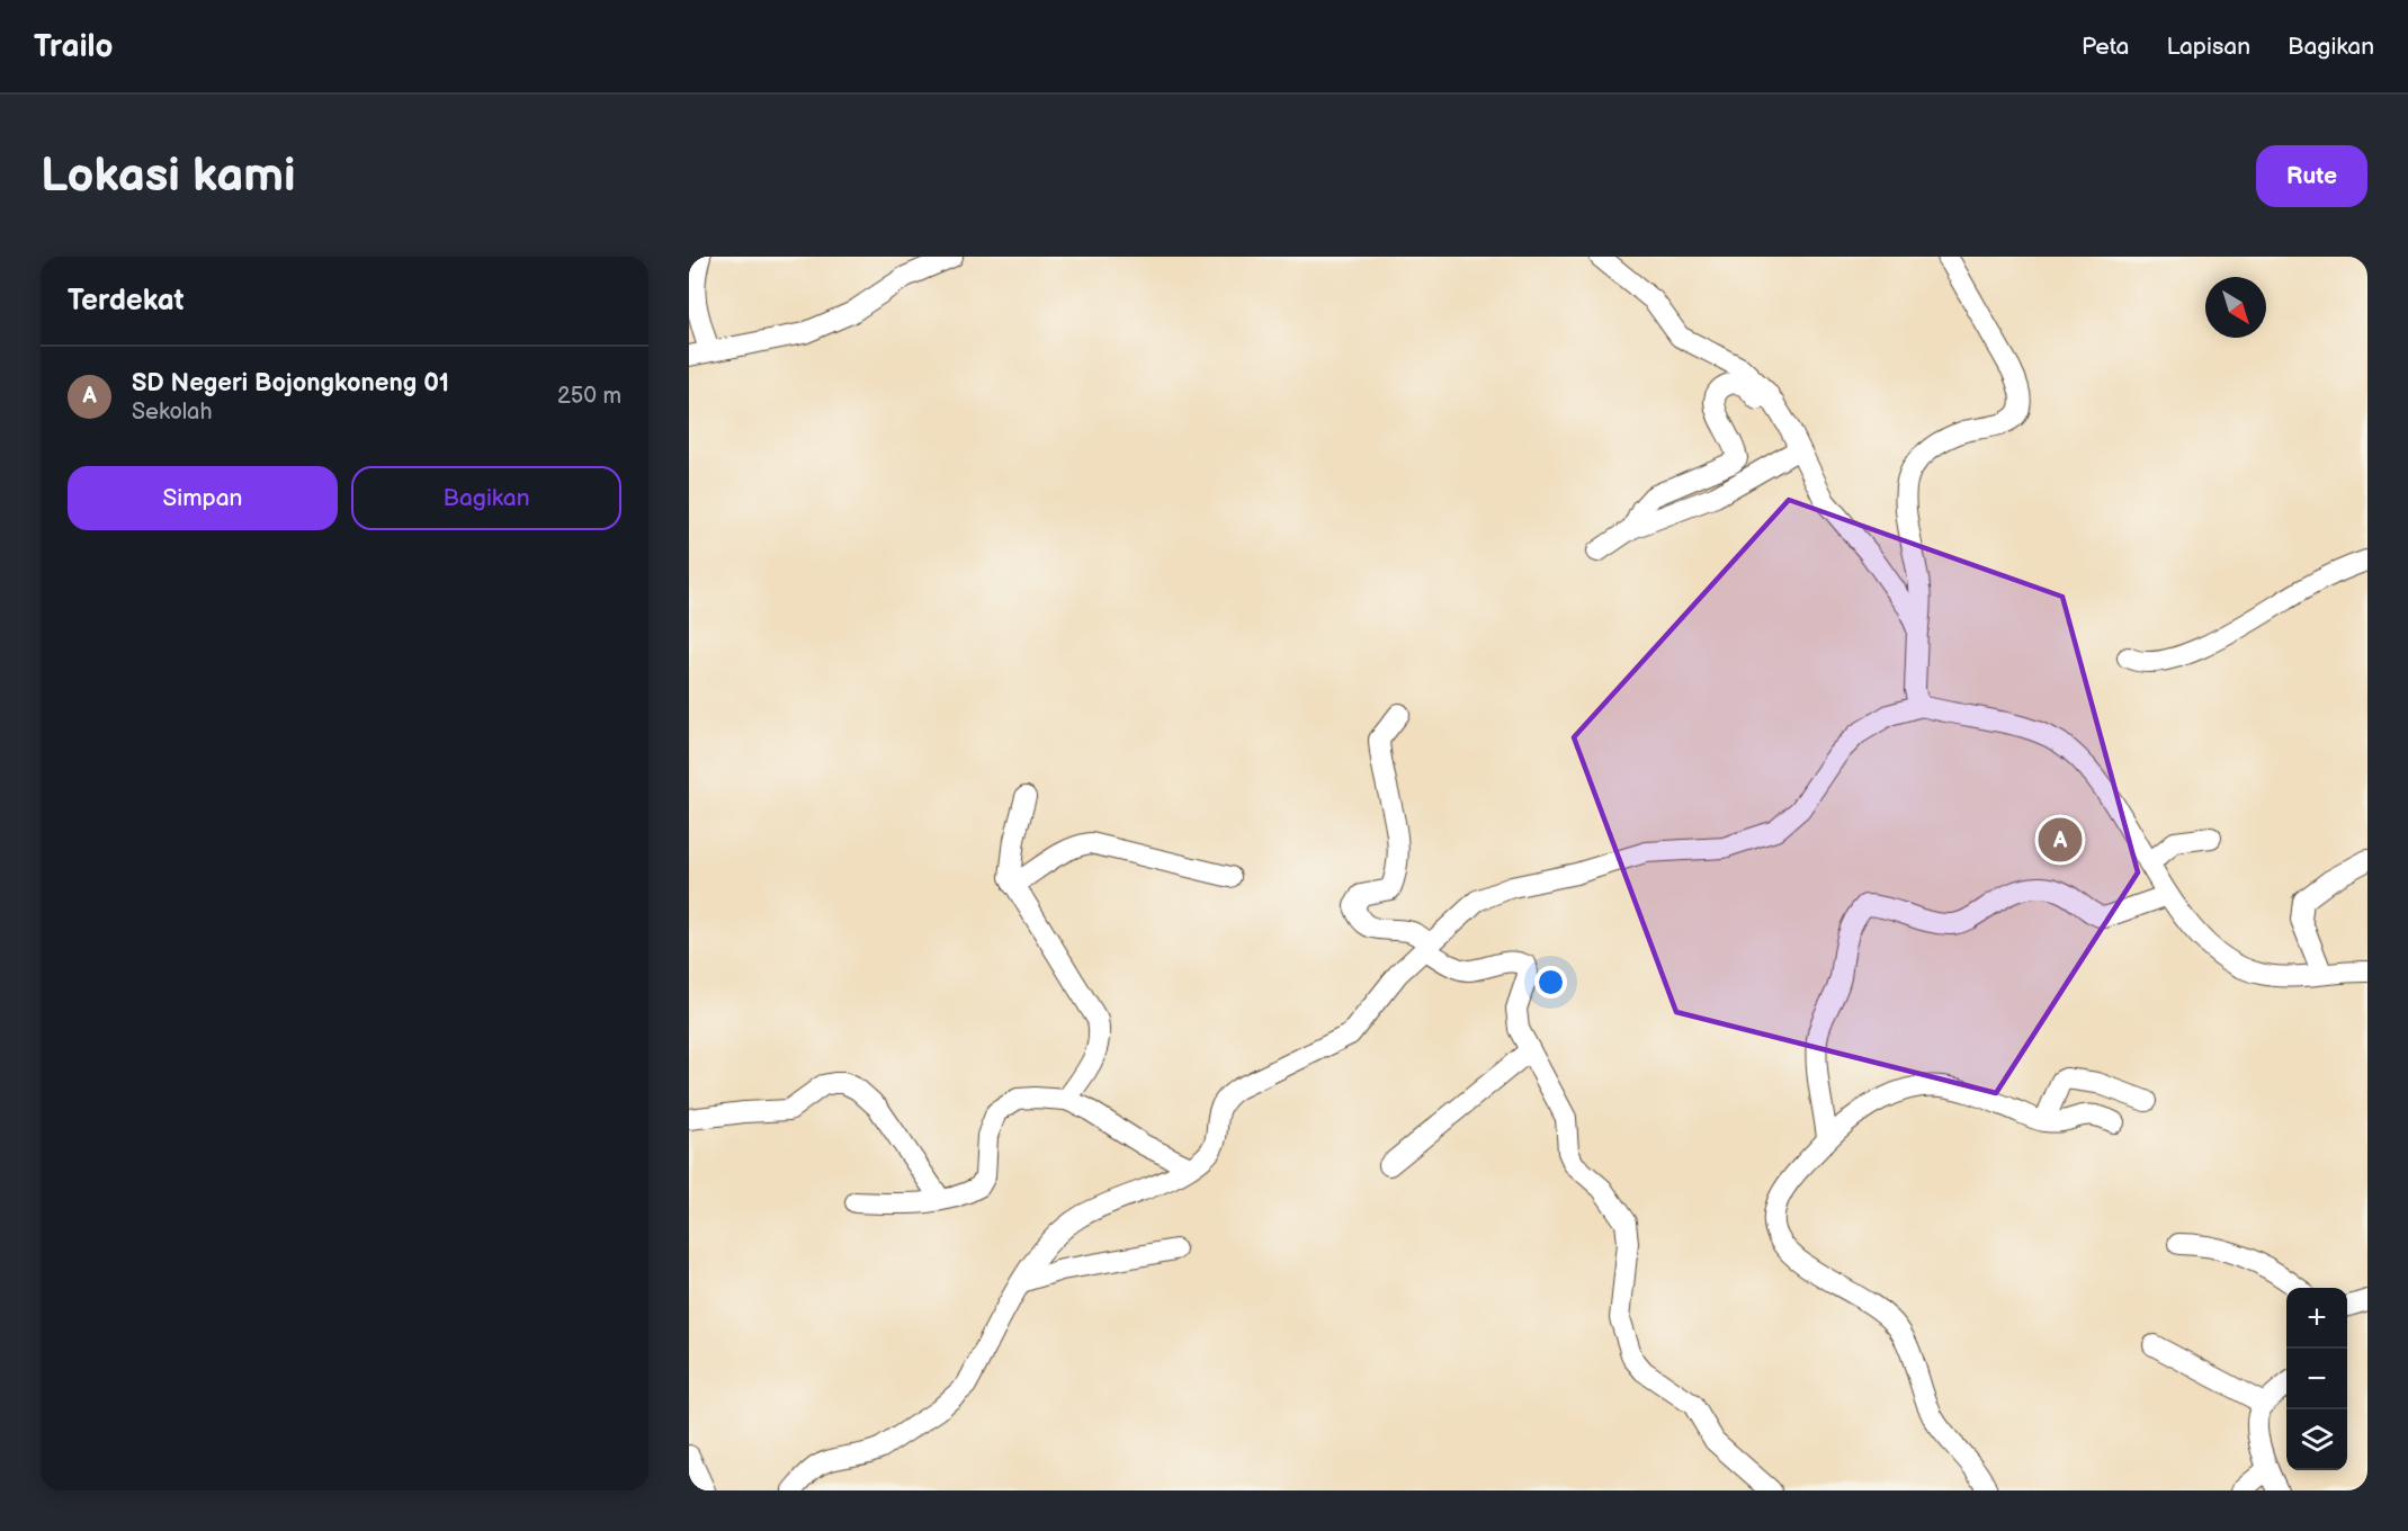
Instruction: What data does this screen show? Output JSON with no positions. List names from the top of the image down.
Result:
{
  "north": "bottom right",
  "page": {
    "header": "Trailo",
    "nav": ["Peta", "Lapisan", "Bagikan"],
    "buttons": [
      "Rute",
      ["Simpan", "Bagikan"]
    ],
    "title": "Lokasi kami",
    "heading": "Terdekat",
    "list": [
      {
        "mark": "A",
        "name": "SD Negeri Bojongkoneng 01",
        "note": "Sekolah",
        "value": "250 m"
      }
    ],
    "pins": "A",
    "map_buttons": ["+", "−"]
  }
}
